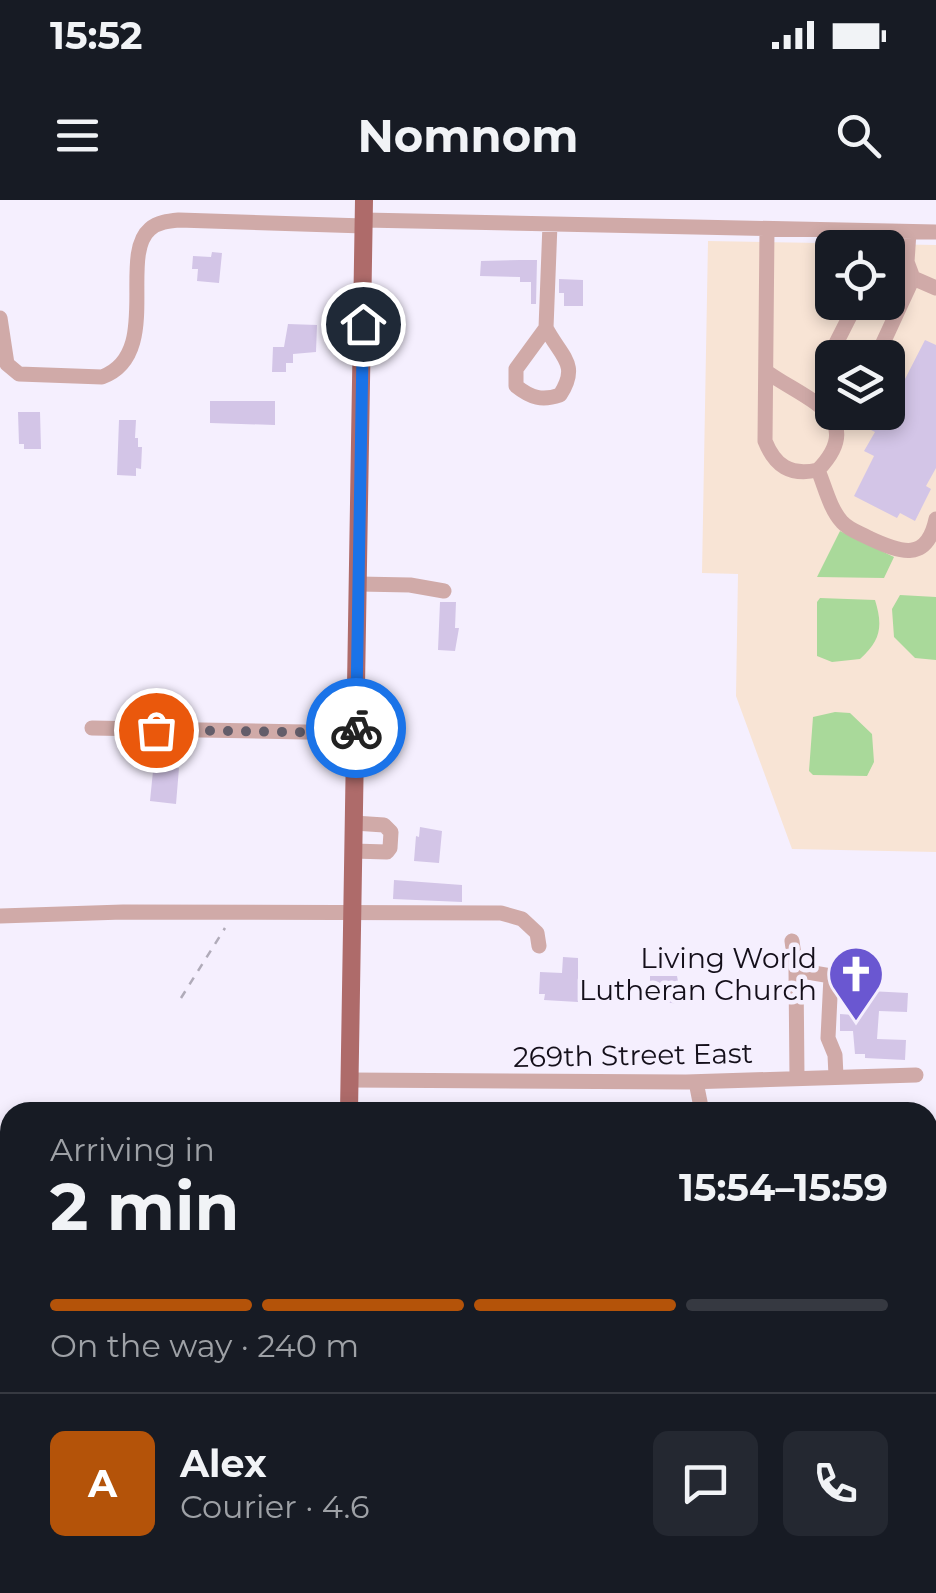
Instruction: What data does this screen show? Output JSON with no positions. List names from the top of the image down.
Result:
{
  "streets": {
    "street": ["269th Street East"]
  },
  "places": {
    "church": ["Living World Lutheran Church"]
  },
  "page": {
    "status": "15:52",
    "header": "Nomnom",
    "heading": ["2 min", "Arriving in", "15:54–15:59"],
    "panel": ["Alex", "Courier · 4.6"],
    "bar": "On the way · 240 m",
    "round": "A"
  }
}
